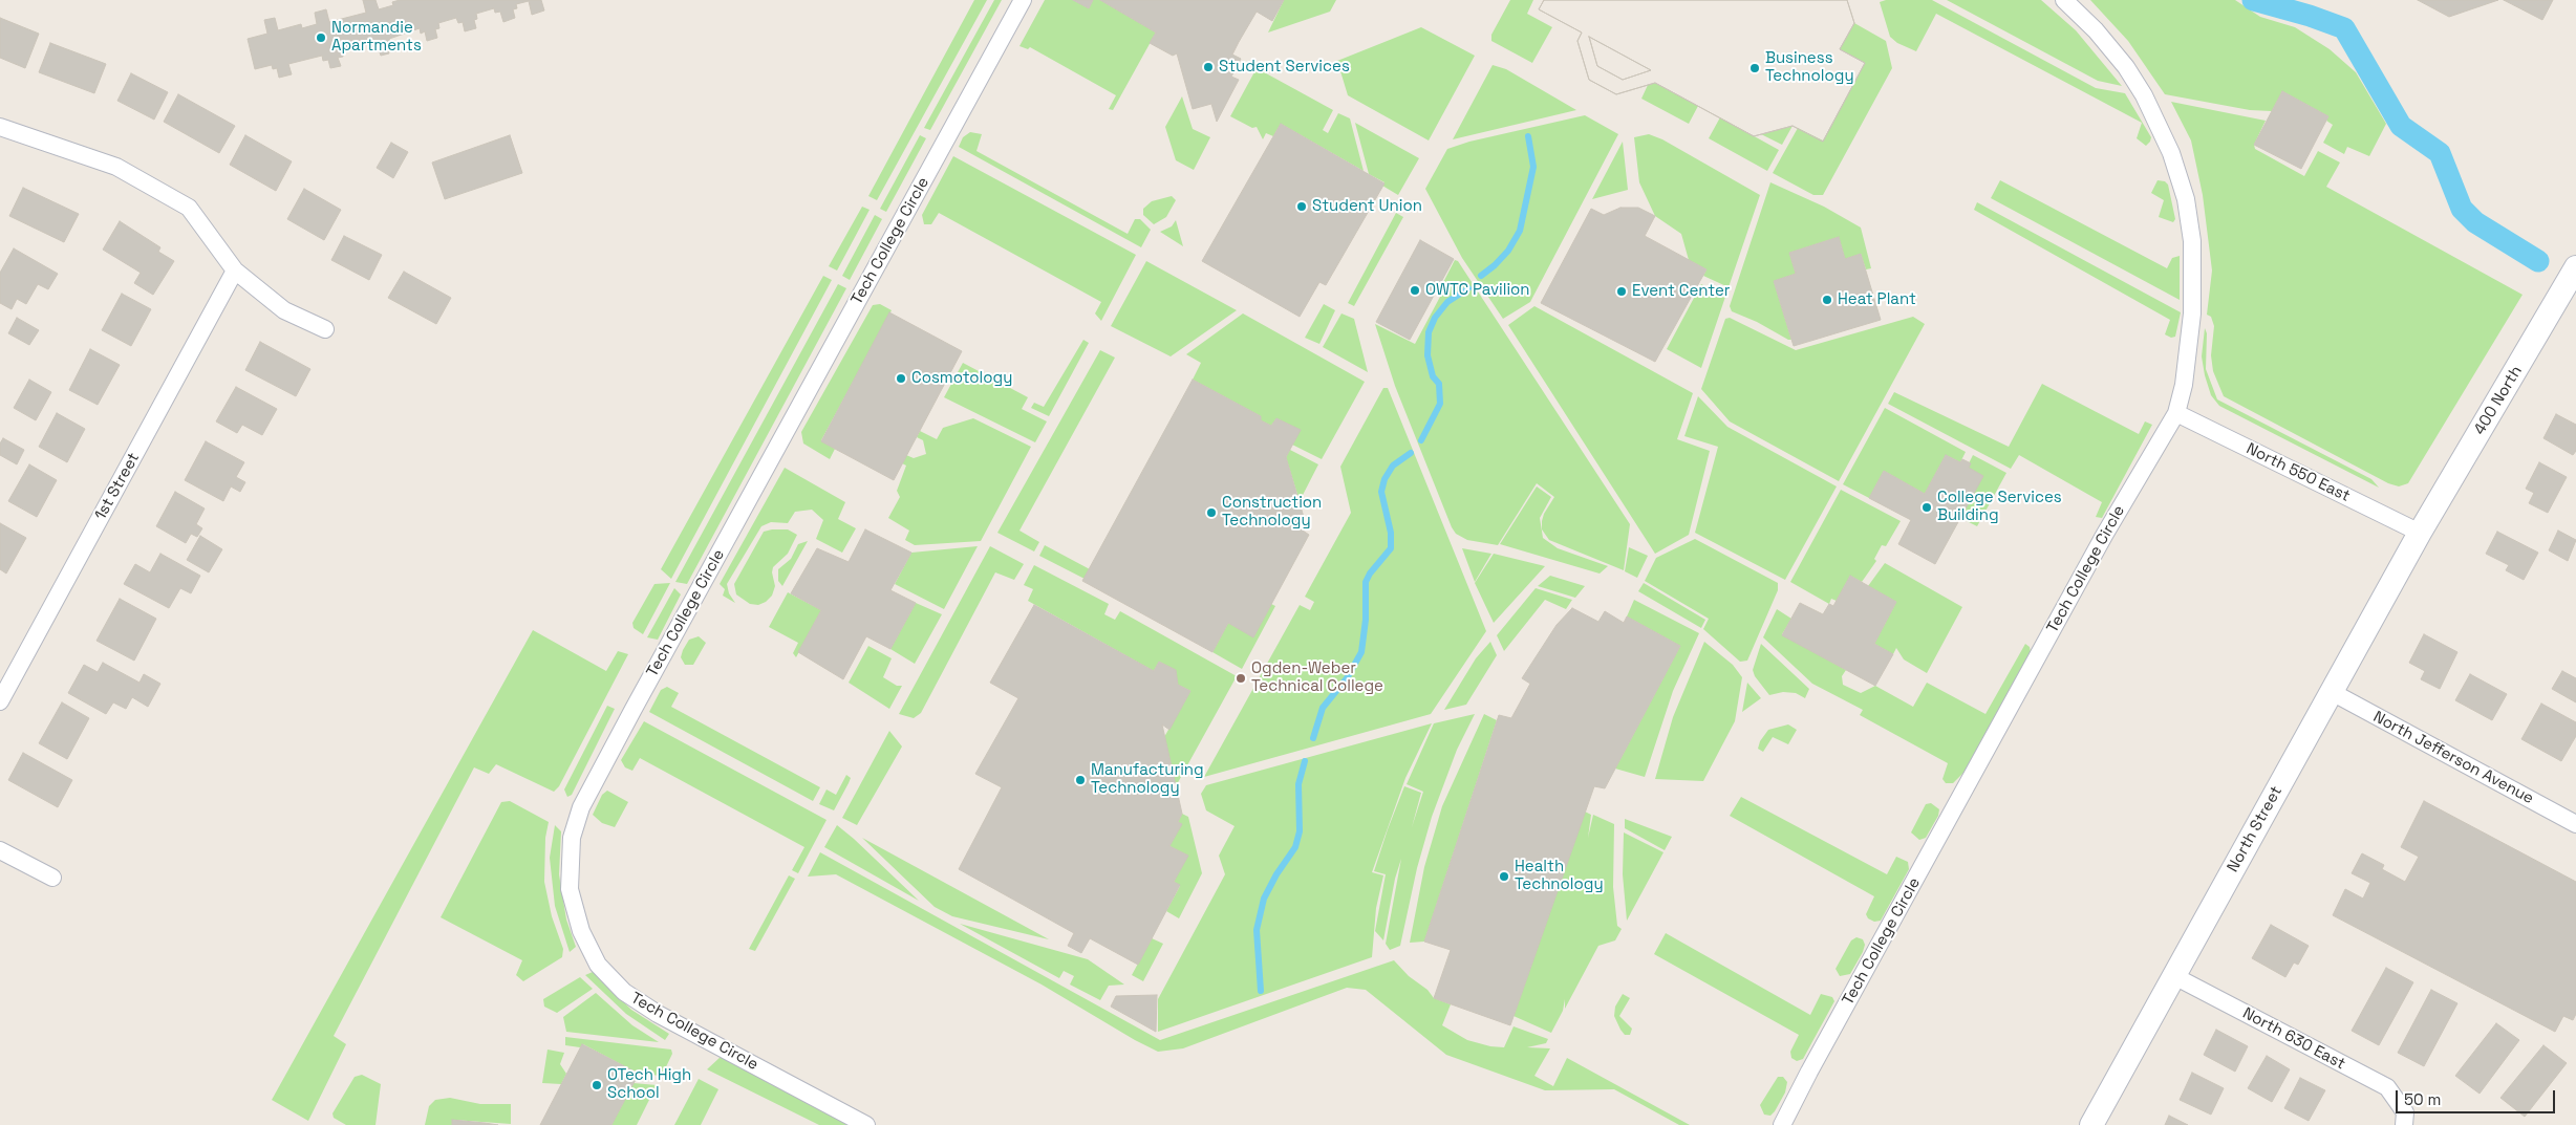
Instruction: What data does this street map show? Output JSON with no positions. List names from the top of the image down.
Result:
{
  "streets": {
    "main road": ["400 North", "North Street"],
    "street": [
      "Tech College Circle",
      "North 550 East",
      "1st Street",
      "North Jefferson Avenue",
      "North 630 East"
    ]
  },
  "crossings": [
    ["Tech College Circle", "North 550 East"],
    ["400 North", "North 550 East"],
    ["400 North", "North Street"],
    ["North 550 East", "North Street"],
    ["North Jefferson Avenue", "North Street"],
    ["North Street", "North 630 East"]
  ],
  "places": [
    "Normandie Apartments",
    "Student Services",
    "Business Technology",
    "Student Union",
    "OWTC Pavilion",
    "Event Center",
    "Heat Plant",
    "Cosmotology",
    "College Services Building",
    "Construction Technology",
    "Ogden-Weber Technical College",
    "Manufacturing Technology",
    "Health Technology",
    "OTech High School"
  ],
  "scale_bar": "50 m"
}
